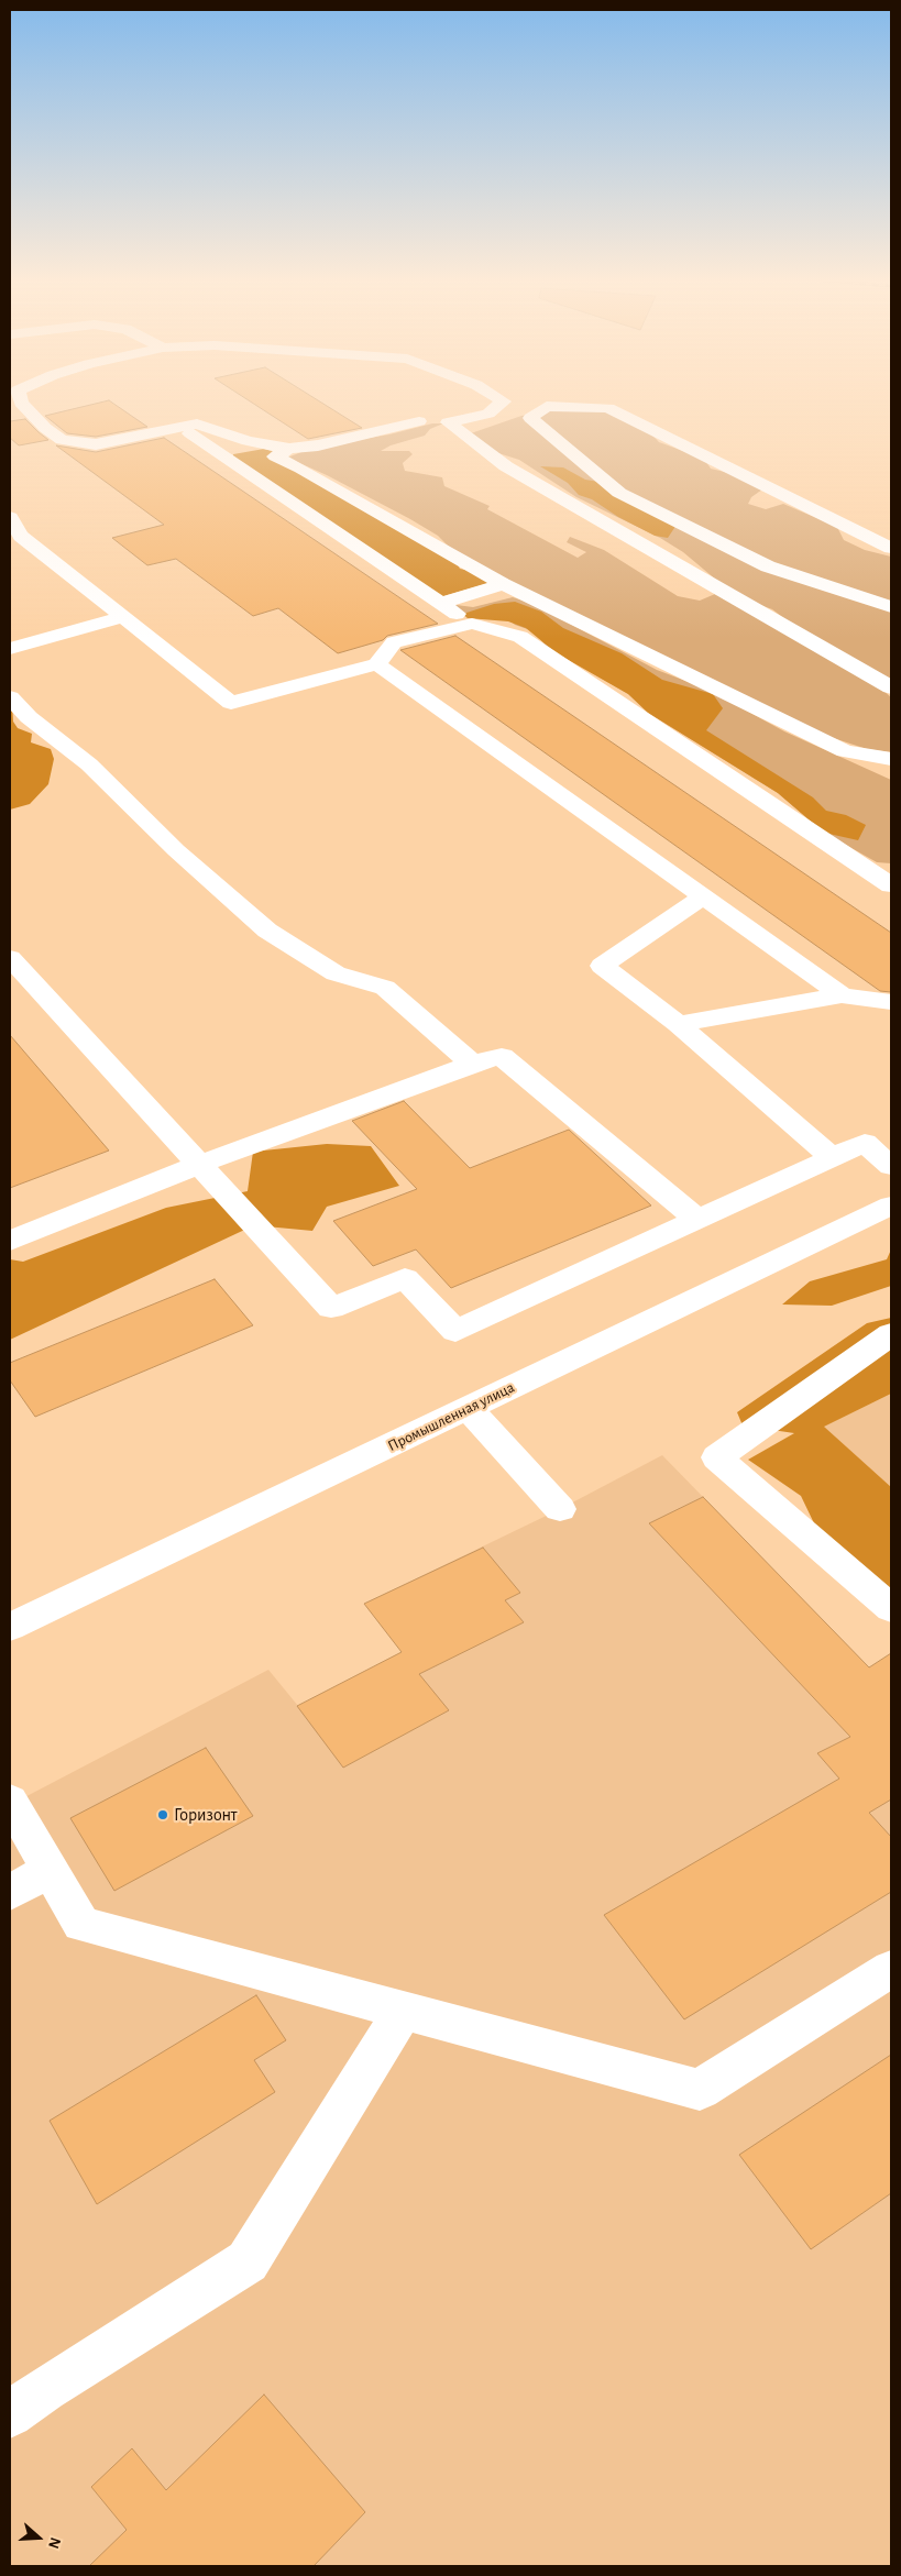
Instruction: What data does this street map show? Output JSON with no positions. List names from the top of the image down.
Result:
{
  "streets": {
    "street": ["Промышленная улица"]
  },
  "places": ["Горизонт"],
  "north": "right"
}
